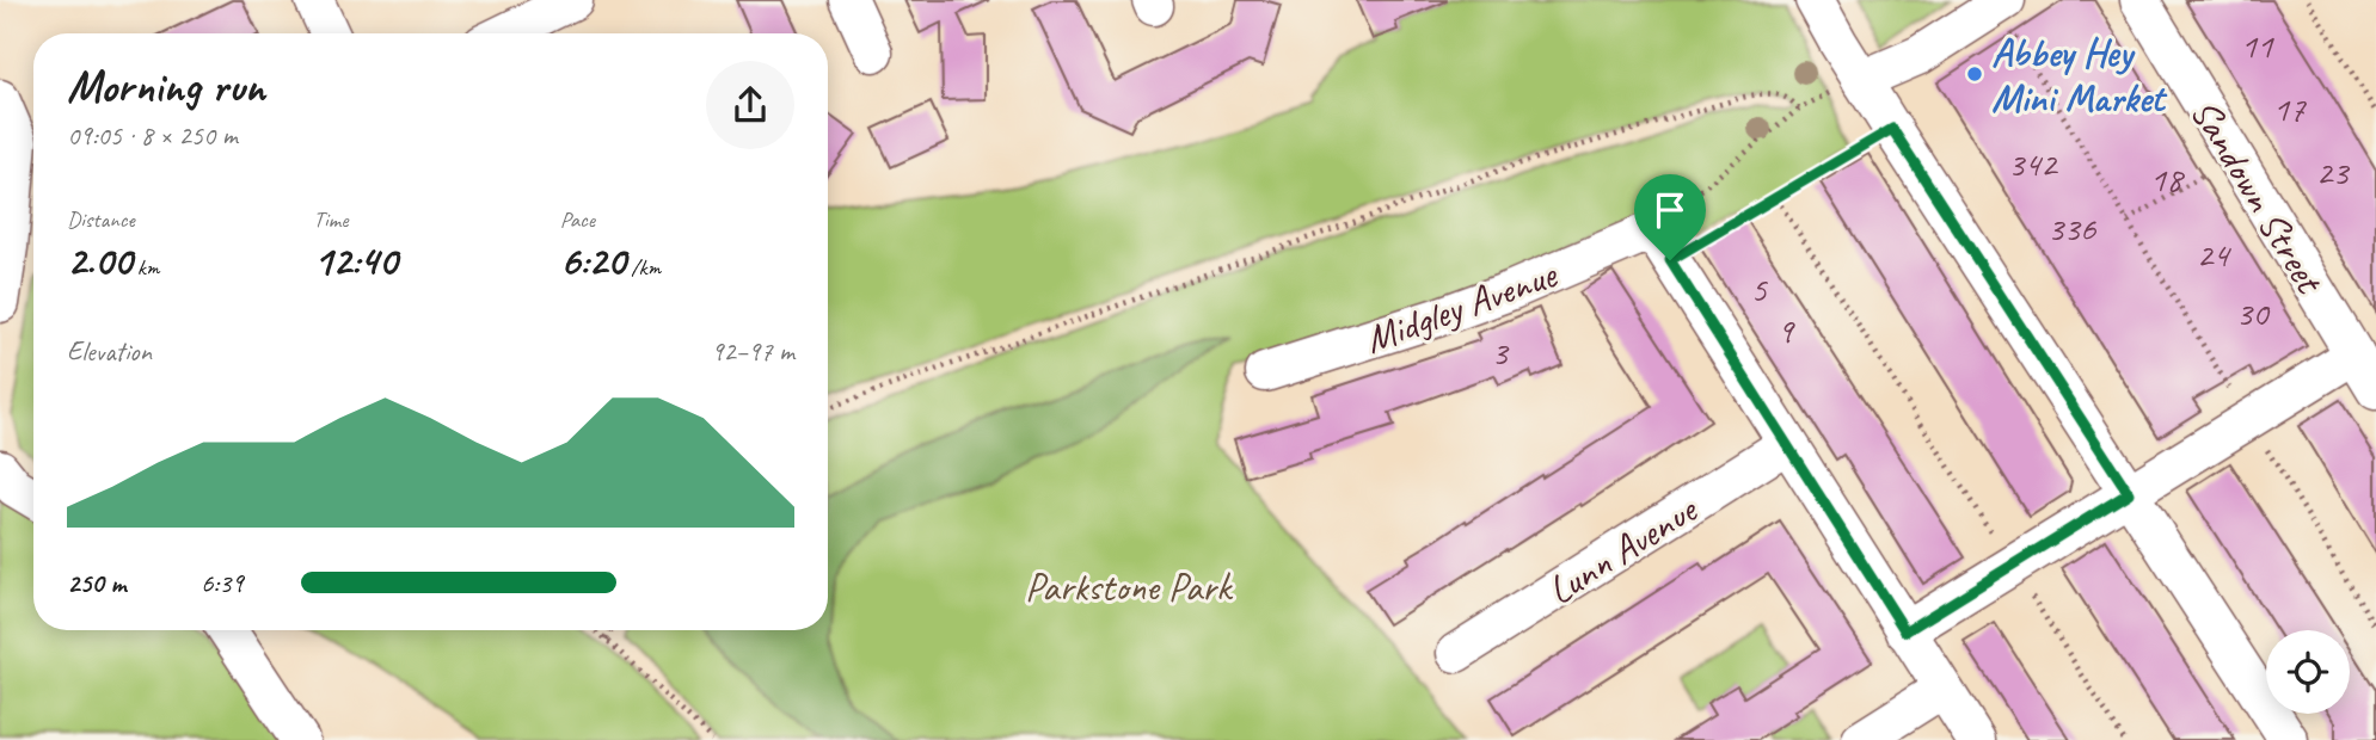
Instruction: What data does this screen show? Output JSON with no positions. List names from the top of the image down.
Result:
{
  "streets": {
    "street": ["Sandown Street", "Midgley Avenue", "Lunn Avenue"]
  },
  "parks": ["Parkstone Park"],
  "places": ["Abbey Hey Mini Market"],
  "house_numbers": [
    "11",
    "17",
    "342",
    "23",
    "18",
    "336",
    "24",
    "5",
    "30",
    "9",
    "3"
  ],
  "page": {
    "heading": ["Morning run", "09:05 · 8 × 250 m"],
    "stats": [
      ["Distance", "2.00 km"],
      ["Time", "12:40"],
      ["Pace", "6:20 /km"]
    ],
    "chart": ["Elevation", "92–97 m"],
    "list": [
      {
        "name": "250 m",
        "note": "6:39"
      }
    ]
  }
}
